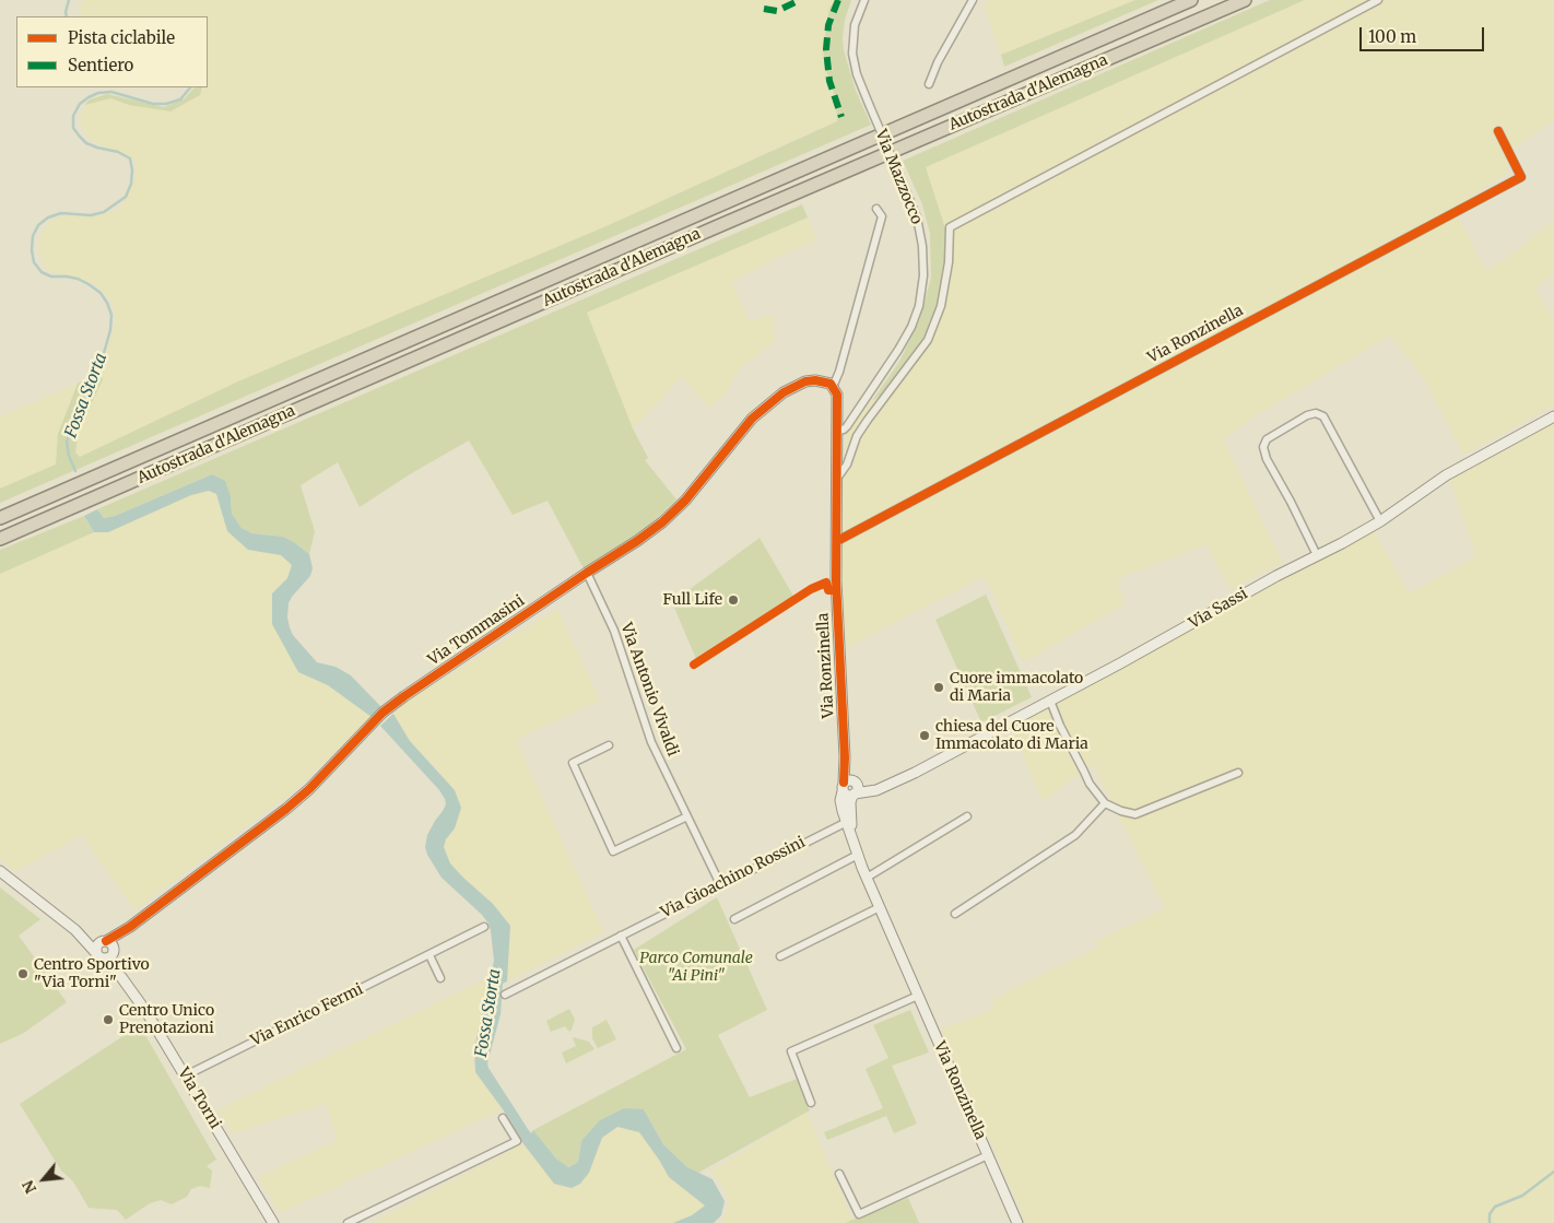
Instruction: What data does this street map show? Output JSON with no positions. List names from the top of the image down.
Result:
{
  "streets": {
    "highway": ["Autostrada d'Alemagna"],
    "street": [
      "Via Mazzocco",
      "Via Ronzinella",
      "Via Sassi",
      "Via Tommasini",
      "Via Antonio Vivaldi",
      "Via Gioachino Rossini",
      "Via Enrico Fermi",
      "Via Torni"
    ]
  },
  "crossings": [
    ["Via Mazzocco", "Via Ronzinella"],
    ["Via Ronzinella", "Via Sassi"],
    ["Via Ronzinella", "Via Tommasini"],
    ["Via Ronzinella", "Via Gioachino Rossini"],
    ["Via Tommasini", "Via Antonio Vivaldi"],
    ["Via Tommasini", "Via Torni"],
    ["Via Antonio Vivaldi", "Via Gioachino Rossini"],
    ["Via Enrico Fermi", "Via Torni"]
  ],
  "water": ["Fossa Storta"],
  "parks": ["Parco Comunale \"Ai Pini\""],
  "places": [
    "Full Life",
    "Cuore immacolato di Maria",
    "chiesa del Cuore Immacolato di Maria",
    "Centro Sportivo \"Via Torni\"",
    "Centro Unico Prenotazioni"
  ],
  "legend": ["Pista ciclabile", "Sentiero"],
  "scale_bar": "100 m",
  "north": "bottom left"
}
